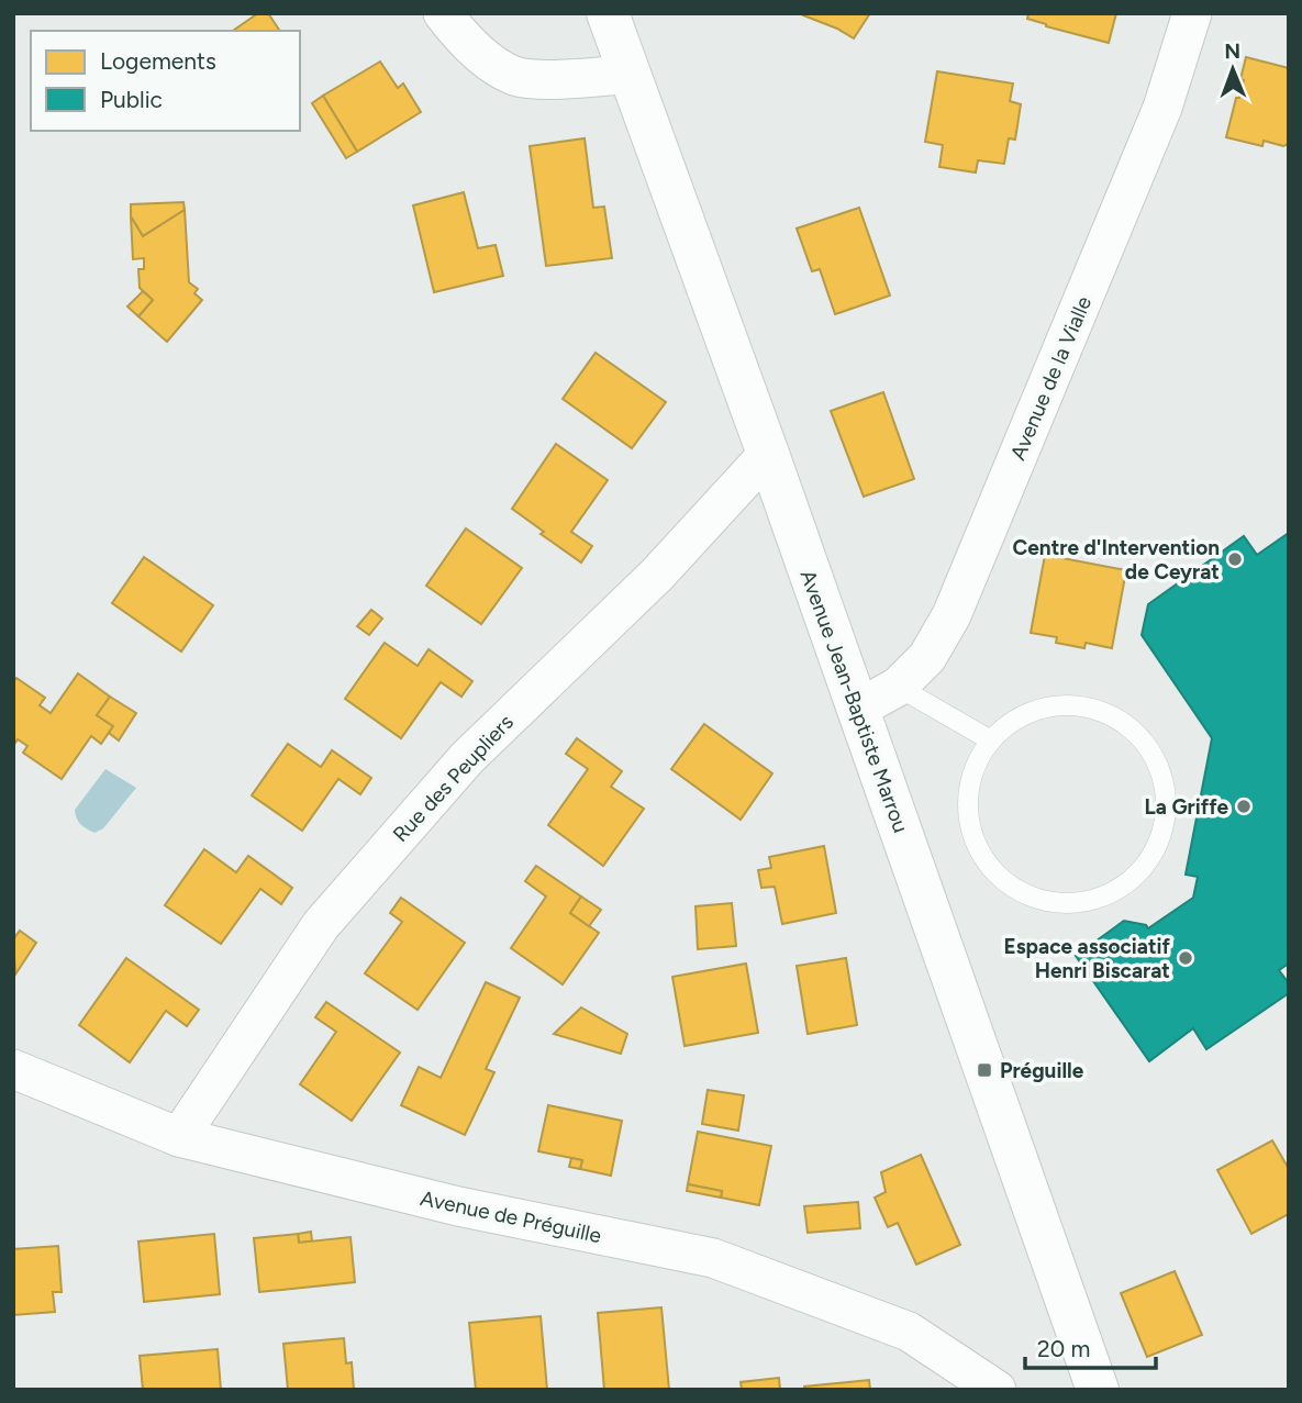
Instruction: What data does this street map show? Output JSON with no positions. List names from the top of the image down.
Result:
{
  "streets": {
    "main road": ["Avenue Jean-Baptiste Marrou"],
    "street": ["Avenue de la Vialle", "Rue des Peupliers", "Avenue de Préguille"]
  },
  "crossings": [
    ["Avenue de la Vialle", "Avenue Jean-Baptiste Marrou"],
    ["Avenue Jean-Baptiste Marrou", "Rue des Peupliers"],
    ["Rue des Peupliers", "Avenue de Préguille"]
  ],
  "places": {
    "other": ["Centre d'Intervention de Ceyrat", "La Griffe", "Espace associatif Henri Biscarat"],
    "transit": ["Préguille"]
  },
  "legend": ["Logements", "Public"],
  "scale_bar": "20 m",
  "north": "top"
}
